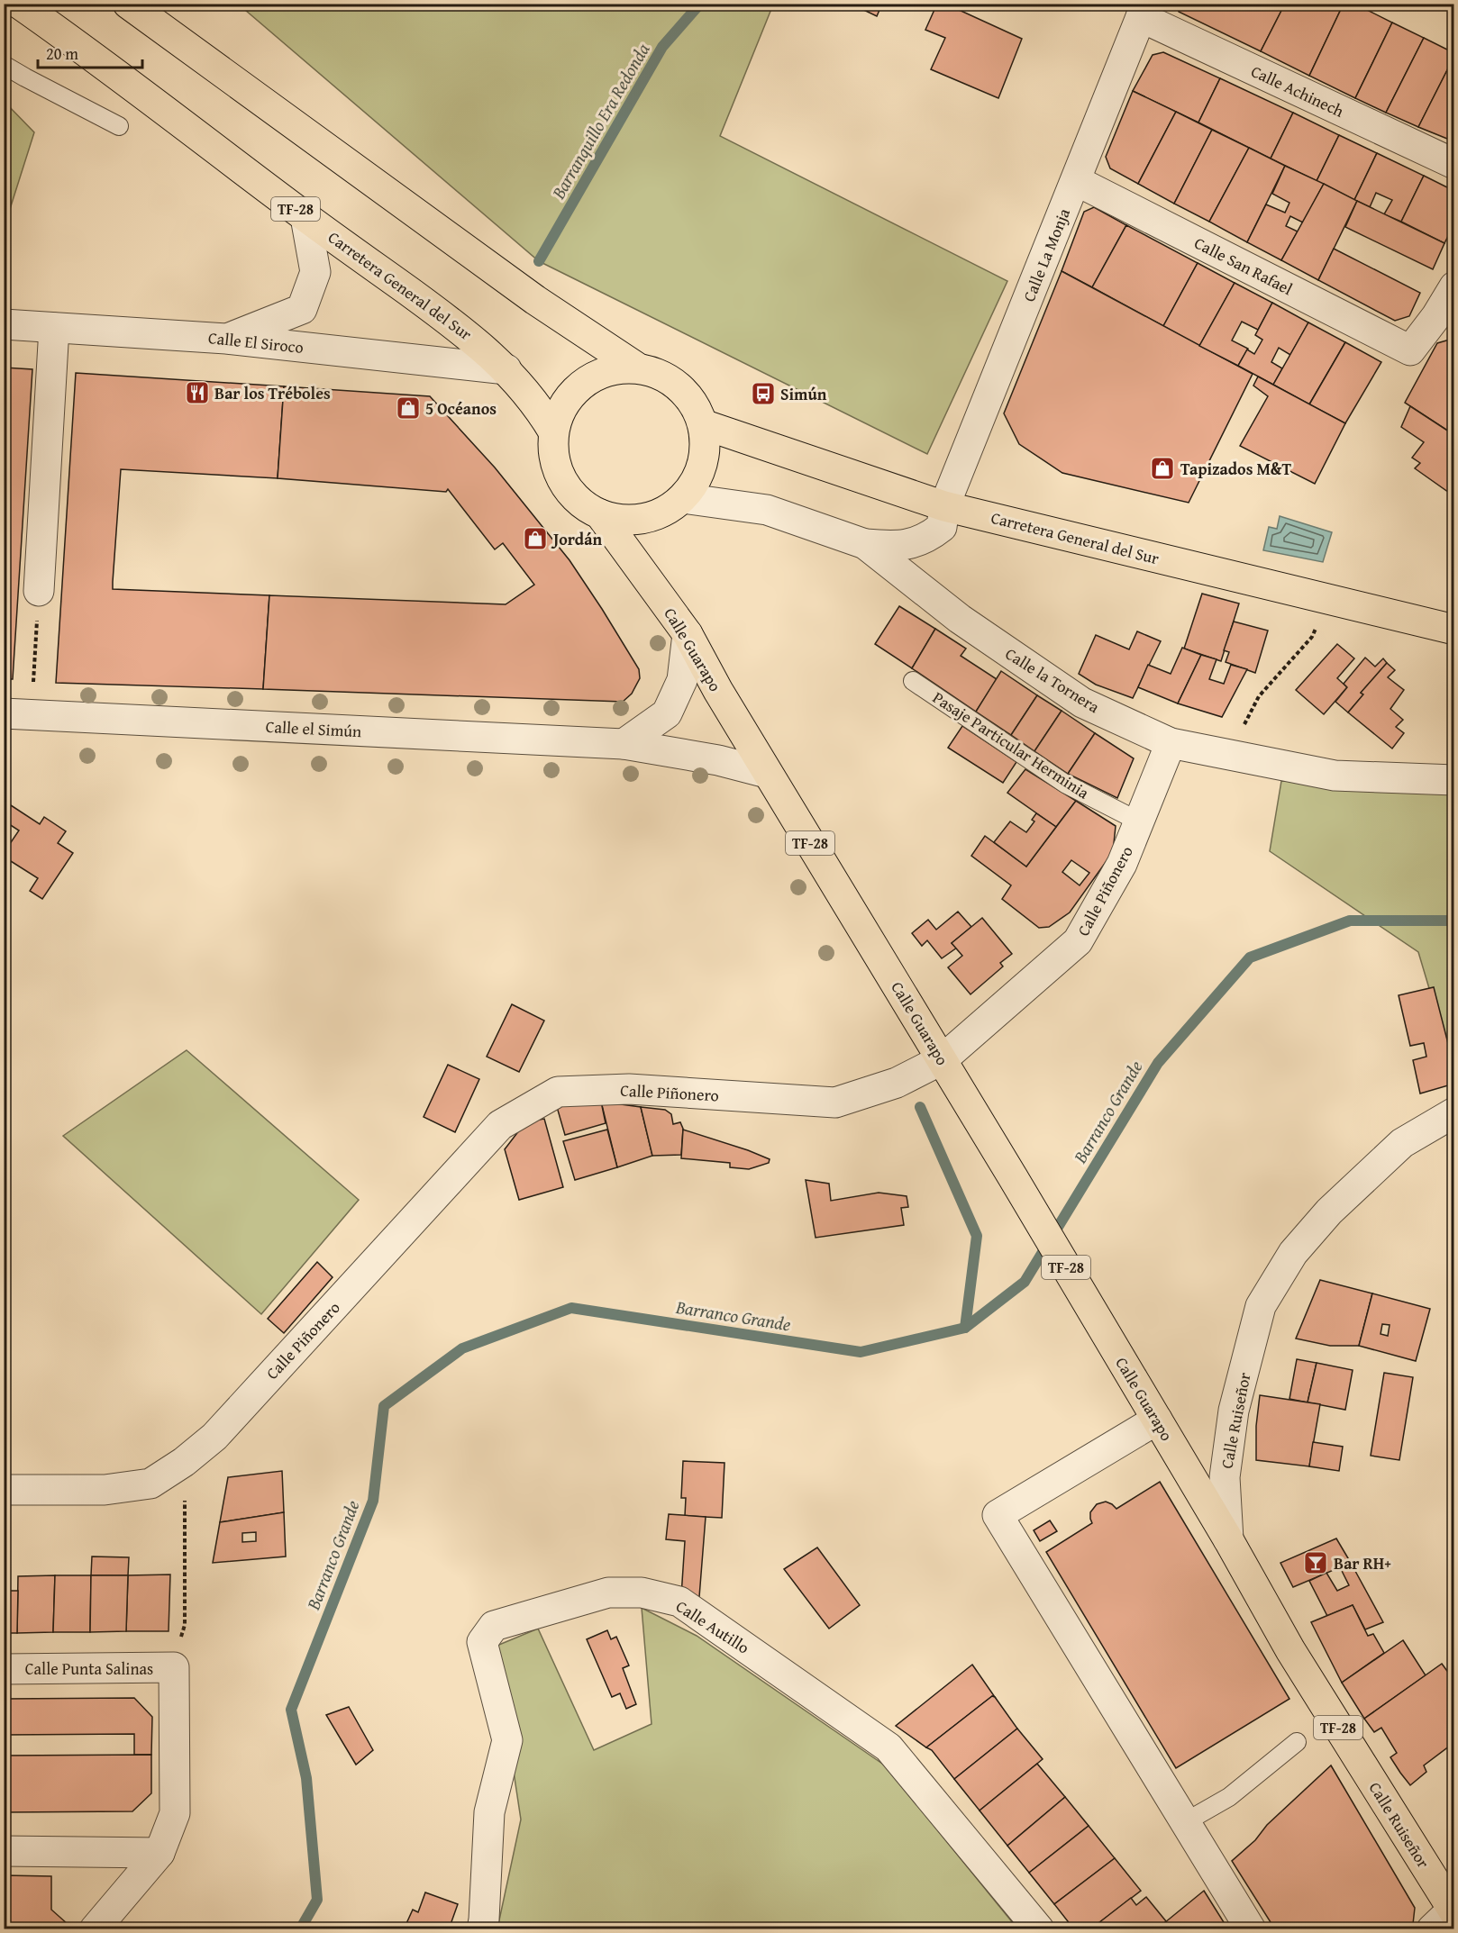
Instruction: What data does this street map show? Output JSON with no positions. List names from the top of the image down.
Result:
{
  "streets": {
    "main road": [
      "TF-28",
      "Carretera General del Sur",
      "Calle Guarapo",
      "Calle Ruiseñor"
    ],
    "street": [
      "Calle Achinech",
      "Calle La Monja",
      "Calle San Rafael",
      "Calle El Siroco",
      "Calle la Tornera",
      "Calle el Simún",
      "Calle Piñonero",
      "Calle Autillo",
      "Calle Punta Salinas"
    ],
    "lane": ["Pasaje Particular Herminia"]
  },
  "crossings": [
    ["Calle Achinech", "Calle La Monja"],
    ["TF-28", "Carretera General del Sur"],
    ["TF-28", "Calle Guarapo"],
    ["TF-28", "Calle la Tornera"],
    ["Calle La Monja", "Calle San Rafael"],
    ["Calle La Monja", "Carretera General del Sur"],
    ["Calle La Monja", "Calle la Tornera"],
    ["Carretera General del Sur", "Calle El Siroco"],
    ["Carretera General del Sur", "Calle Guarapo"],
    ["Carretera General del Sur", "Calle la Tornera"],
    ["Calle Guarapo", "Calle la Tornera"],
    ["Calle Guarapo", "Calle el Simún"],
    ["Calle Guarapo", "Calle Piñonero"],
    ["Calle Guarapo", "Calle Ruiseñor"],
    ["Calle la Tornera", "Calle Piñonero"],
    ["Pasaje Particular Herminia", "Calle Piñonero"]
  ],
  "water": ["Barranquillo Era Redonda", "Barranco Grande"],
  "places": {
    "restaurant": ["Bar los Tréboles"],
    "bus stop": ["Simún"],
    "shop": ["5 Océanos", "Tapizados M&T", "Jordán"],
    "bar": ["Bar RH+"]
  },
  "scale_bar": "20 m"
}
